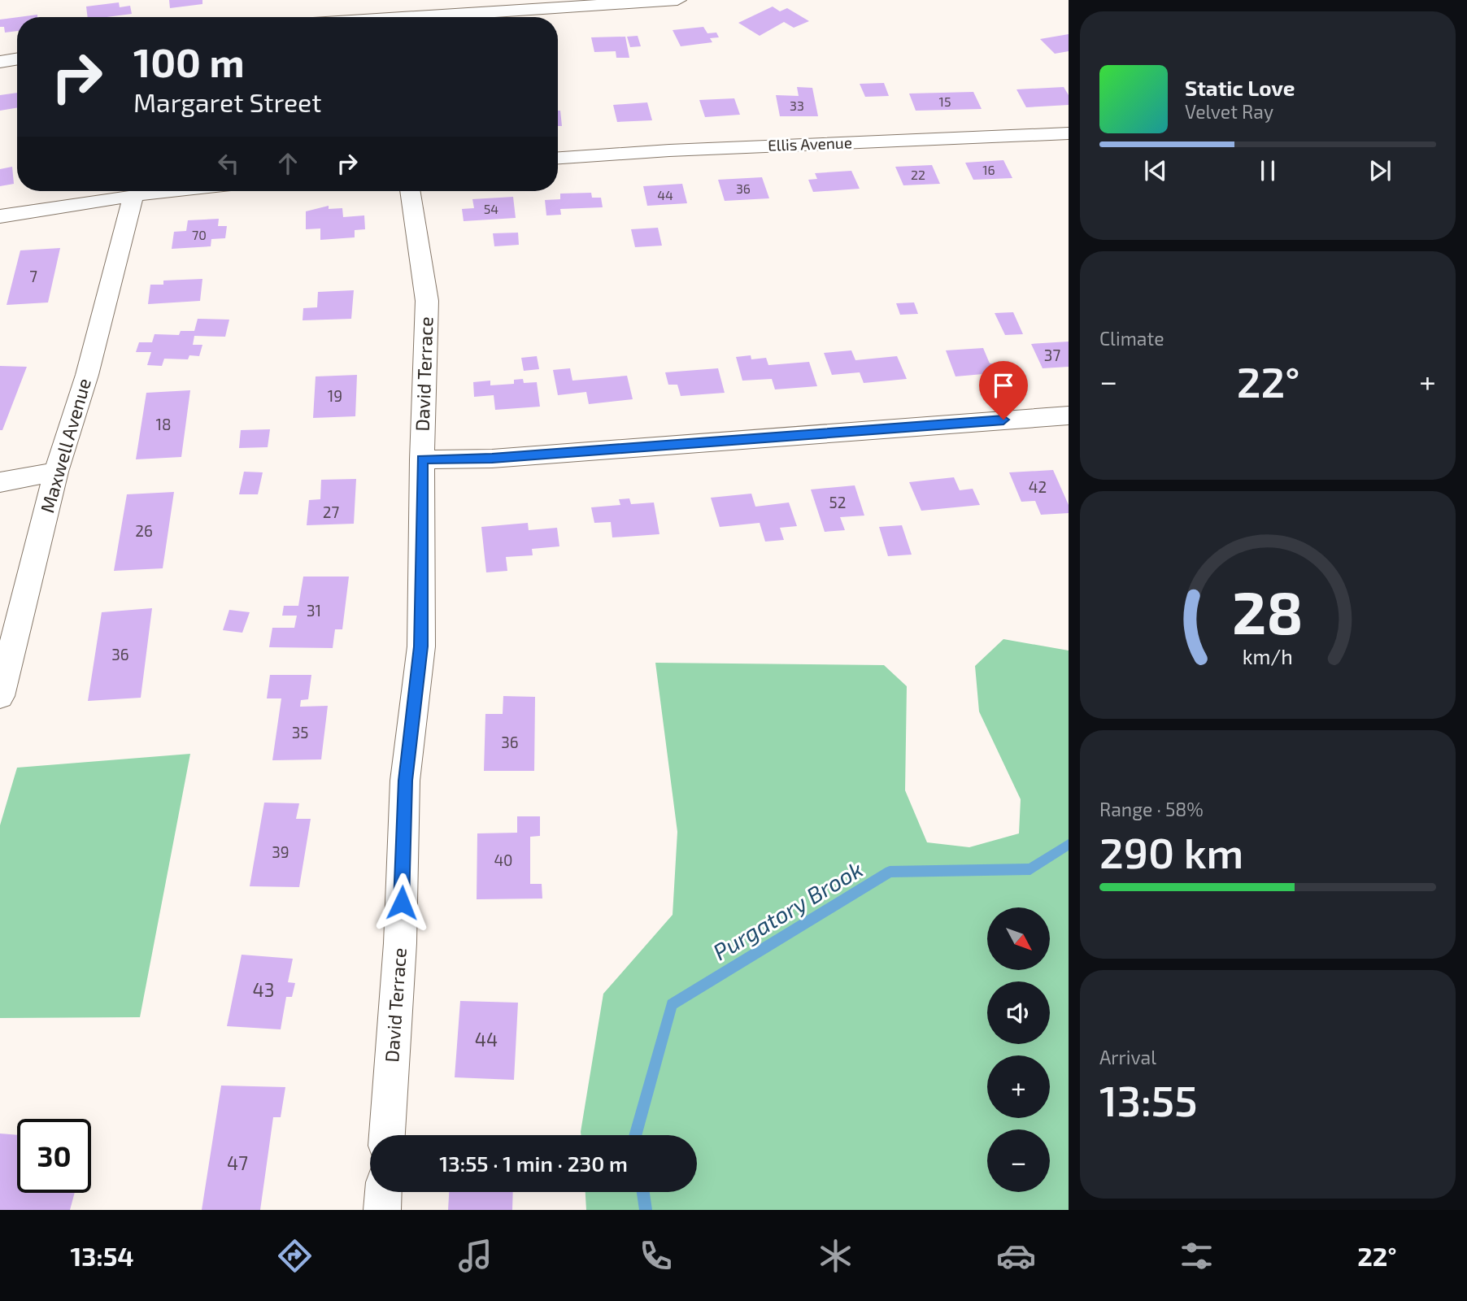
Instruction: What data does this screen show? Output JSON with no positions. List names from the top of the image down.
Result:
{
  "streets": {
    "street": ["Ellis Avenue", "David Terrace", "Maxwell Avenue"]
  },
  "water": ["Purgatory Brook"],
  "house_numbers": [
    "15",
    "33",
    "16",
    "22",
    "36",
    "44",
    "54",
    "70",
    "7",
    "37",
    "19",
    "18",
    "42",
    "52",
    "27",
    "26",
    "31",
    "36",
    "35",
    "36",
    "39",
    "40",
    "43",
    "44",
    "47"
  ],
  "north": "bottom right",
  "page": {
    "turn": ["100 m", "Margaret Street"],
    "song": ["Static Love", "Velvet Ray"],
    "tile": [
      "Climate",
      ["Range · 58%", "290 km"],
      ["Arrival", "13:55"]
    ],
    "heat": ["−", "22°", "+"],
    "map_buttons": ["+", "−"],
    "limit": "30",
    "trip": "13:55 · 1 min · 230 m",
    "tabs": ["13:54", "22°"],
    "gauge": ["28", "km/h"]
  }
}
